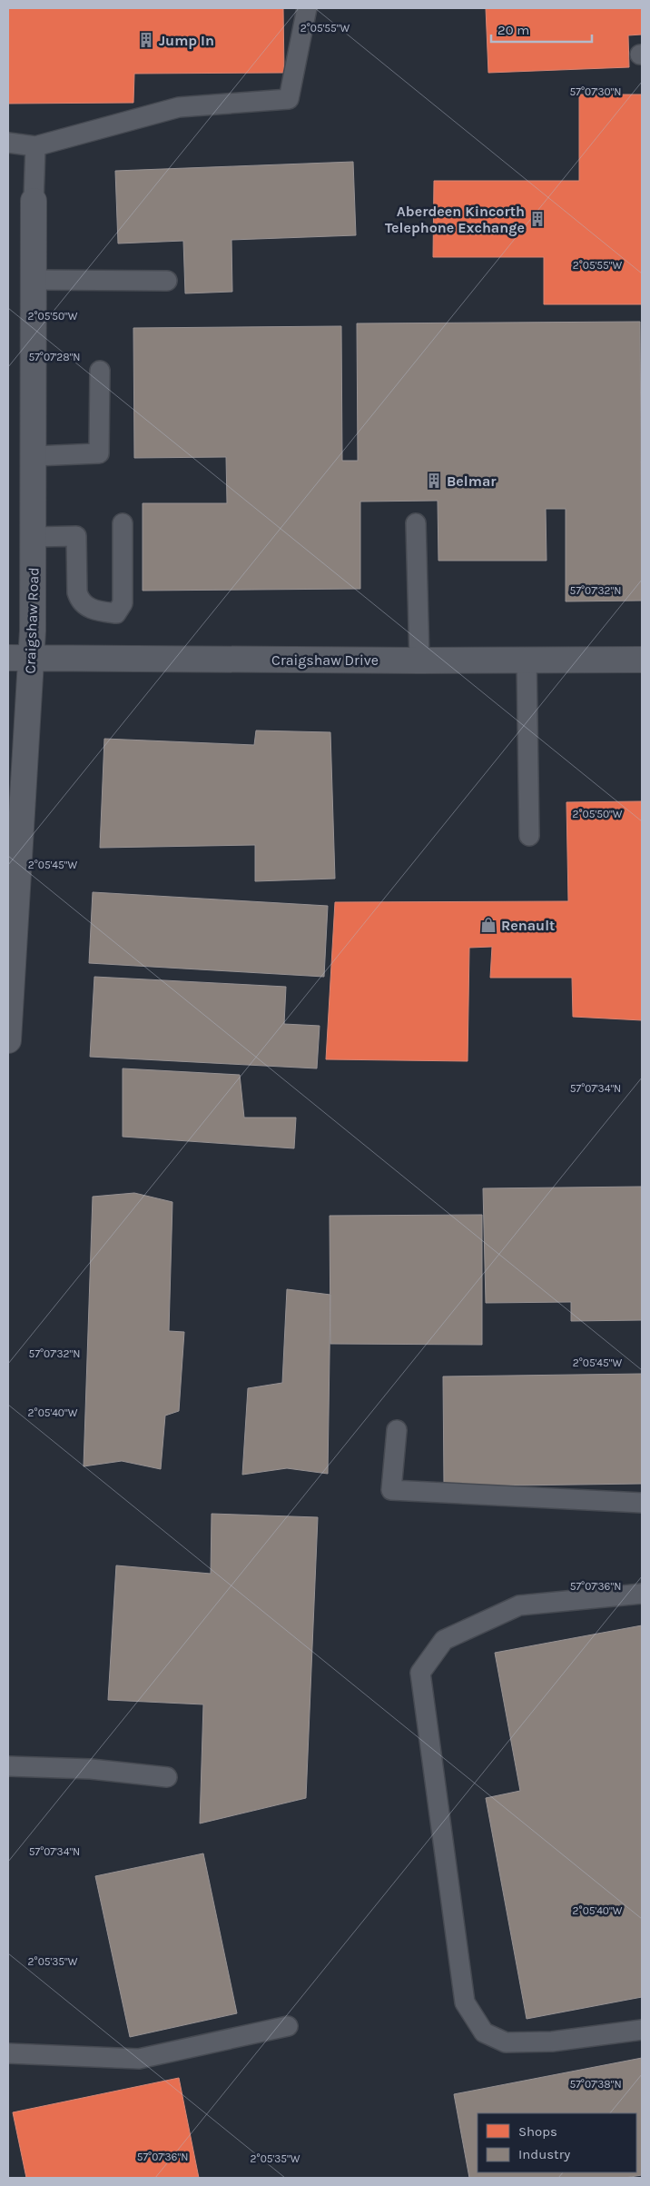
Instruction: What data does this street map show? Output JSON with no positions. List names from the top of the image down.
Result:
{
  "streets": {
    "street": ["Craigshaw Road", "Craigshaw Drive"]
  },
  "crossings": [
    ["Craigshaw Road", "Craigshaw Drive"]
  ],
  "places": {
    "building": ["Jump In", "Aberdeen Kincorth Telephone Exchange", "Belmar"],
    "shop": ["Renault"]
  },
  "legend": ["Shops", "Industry"],
  "scale_bar": "20 m",
  "coordinates": [
    "2°05'55\"W",
    "57°07'30\"N",
    "2°05'50\"W",
    "57°07'28\"N",
    "57°07'32\"N",
    "2°05'45\"W",
    "57°07'34\"N",
    "2°05'40\"W",
    "57°07'36\"N",
    "2°05'35\"W",
    "57°07'38\"N"
  ]
}
